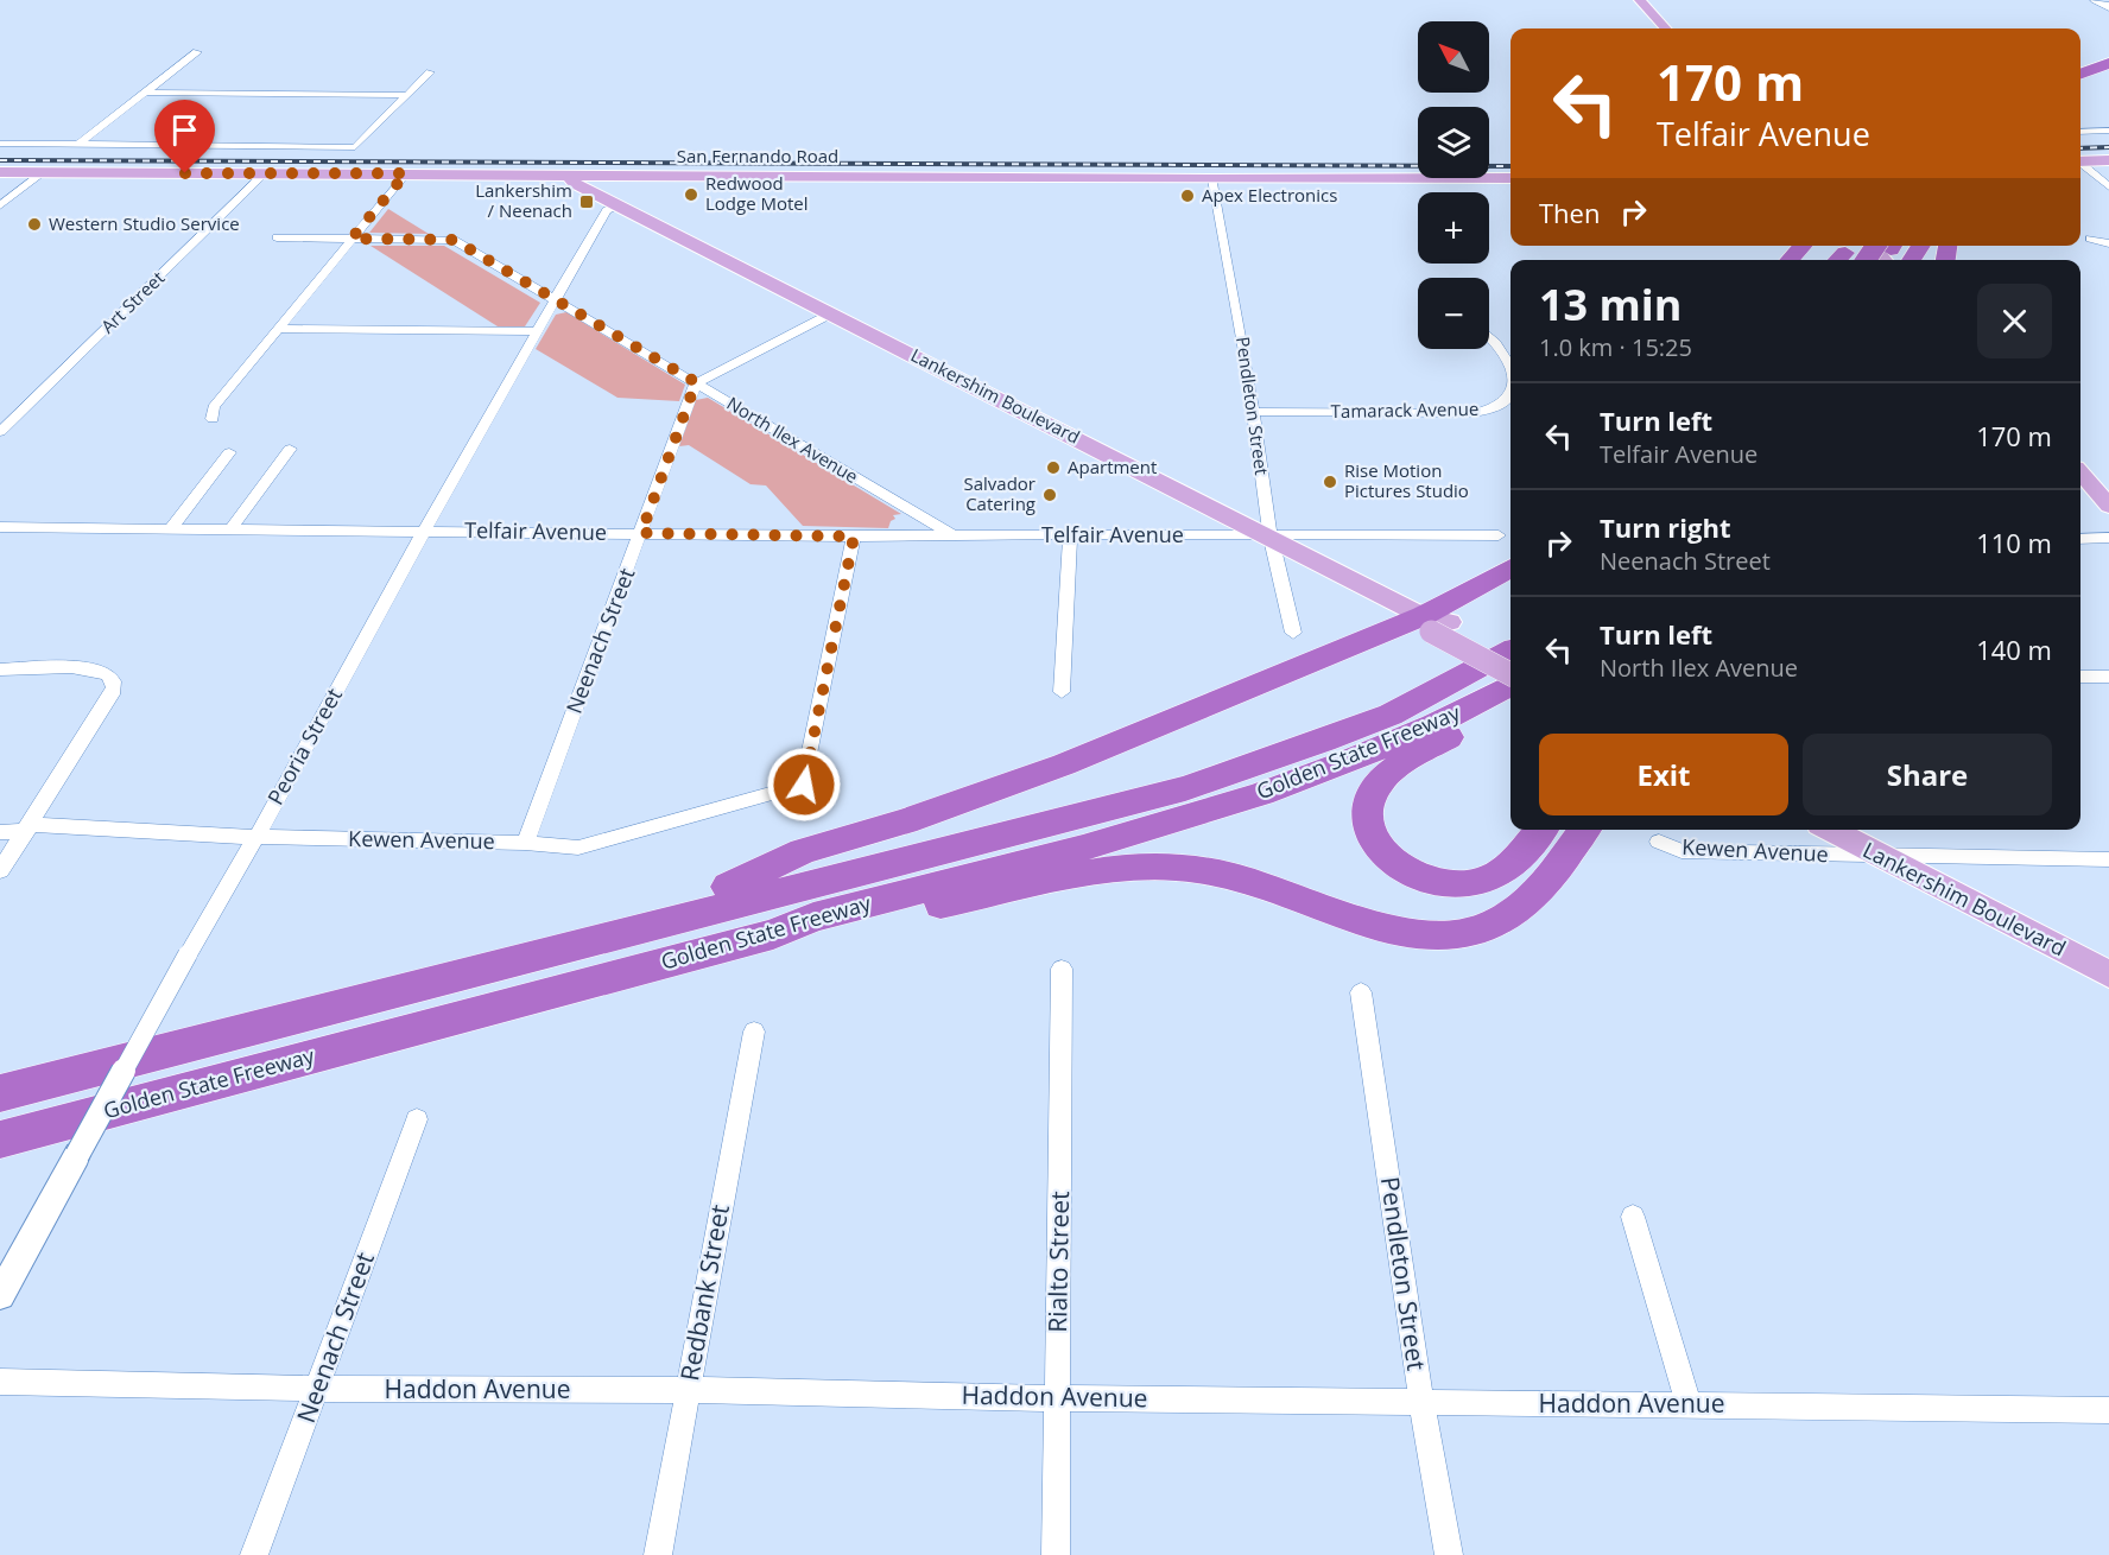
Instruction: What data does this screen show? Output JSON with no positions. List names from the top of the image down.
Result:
{
  "streets": {
    "highway": ["Golden State Freeway"],
    "main road": ["San Fernando Road", "Lankershim Boulevard"],
    "street": [
      "Art Street",
      "Pendleton Street",
      "Tamarack Avenue",
      "North Ilex Avenue",
      "Telfair Avenue",
      "Neenach Street",
      "Peoria Street",
      "Kewen Avenue",
      "Rialto Street",
      "Redbank Street",
      "Haddon Avenue"
    ]
  },
  "crossings": [
    ["San Fernando Road", "Art Street"],
    ["San Fernando Road", "Lankershim Boulevard"],
    ["San Fernando Road", "Pendleton Street"],
    ["Lankershim Boulevard", "Pendleton Street"],
    ["Lankershim Boulevard", "Telfair Avenue"],
    ["Lankershim Boulevard", "Peoria Street"],
    ["Lankershim Boulevard", "Kewen Avenue"],
    ["Pendleton Street", "Tamarack Avenue"],
    ["Pendleton Street", "Telfair Avenue"],
    ["Pendleton Street", "Haddon Avenue"],
    ["North Ilex Avenue", "Telfair Avenue"],
    ["North Ilex Avenue", "Neenach Street"],
    ["North Ilex Avenue", "Peoria Street"],
    ["Telfair Avenue", "Neenach Street"],
    ["Telfair Avenue", "Peoria Street"],
    ["Telfair Avenue", "Kewen Avenue"],
    ["Neenach Street", "Kewen Avenue"],
    ["Neenach Street", "Haddon Avenue"],
    ["Peoria Street", "Kewen Avenue"],
    ["Rialto Street", "Haddon Avenue"],
    ["Redbank Street", "Haddon Avenue"]
  ],
  "places": {
    "other": [
      "Redwood Lodge Motel",
      "Apex Electronics",
      "Western Studio Service",
      "Apartment",
      "Rise Motion Pictures Studio",
      "Salvador Catering"
    ],
    "transit": ["Lankershim / Neenach"]
  },
  "north": "top left",
  "page": {
    "map_buttons": ["+", "−"],
    "turn": ["170 m", "Telfair Avenue"],
    "then": "Then",
    "heading": ["13 min", "1.0 km · 15:25"],
    "list": [
      {
        "name": "Turn left",
        "note": "Telfair Avenue",
        "value": "170 m"
      },
      {
        "name": "Turn right",
        "note": "Neenach Street",
        "value": "110 m"
      },
      {
        "name": "Turn left",
        "note": "North Ilex Avenue",
        "value": "140 m"
      }
    ],
    "buttons": ["Exit", "Share"]
  }
}
